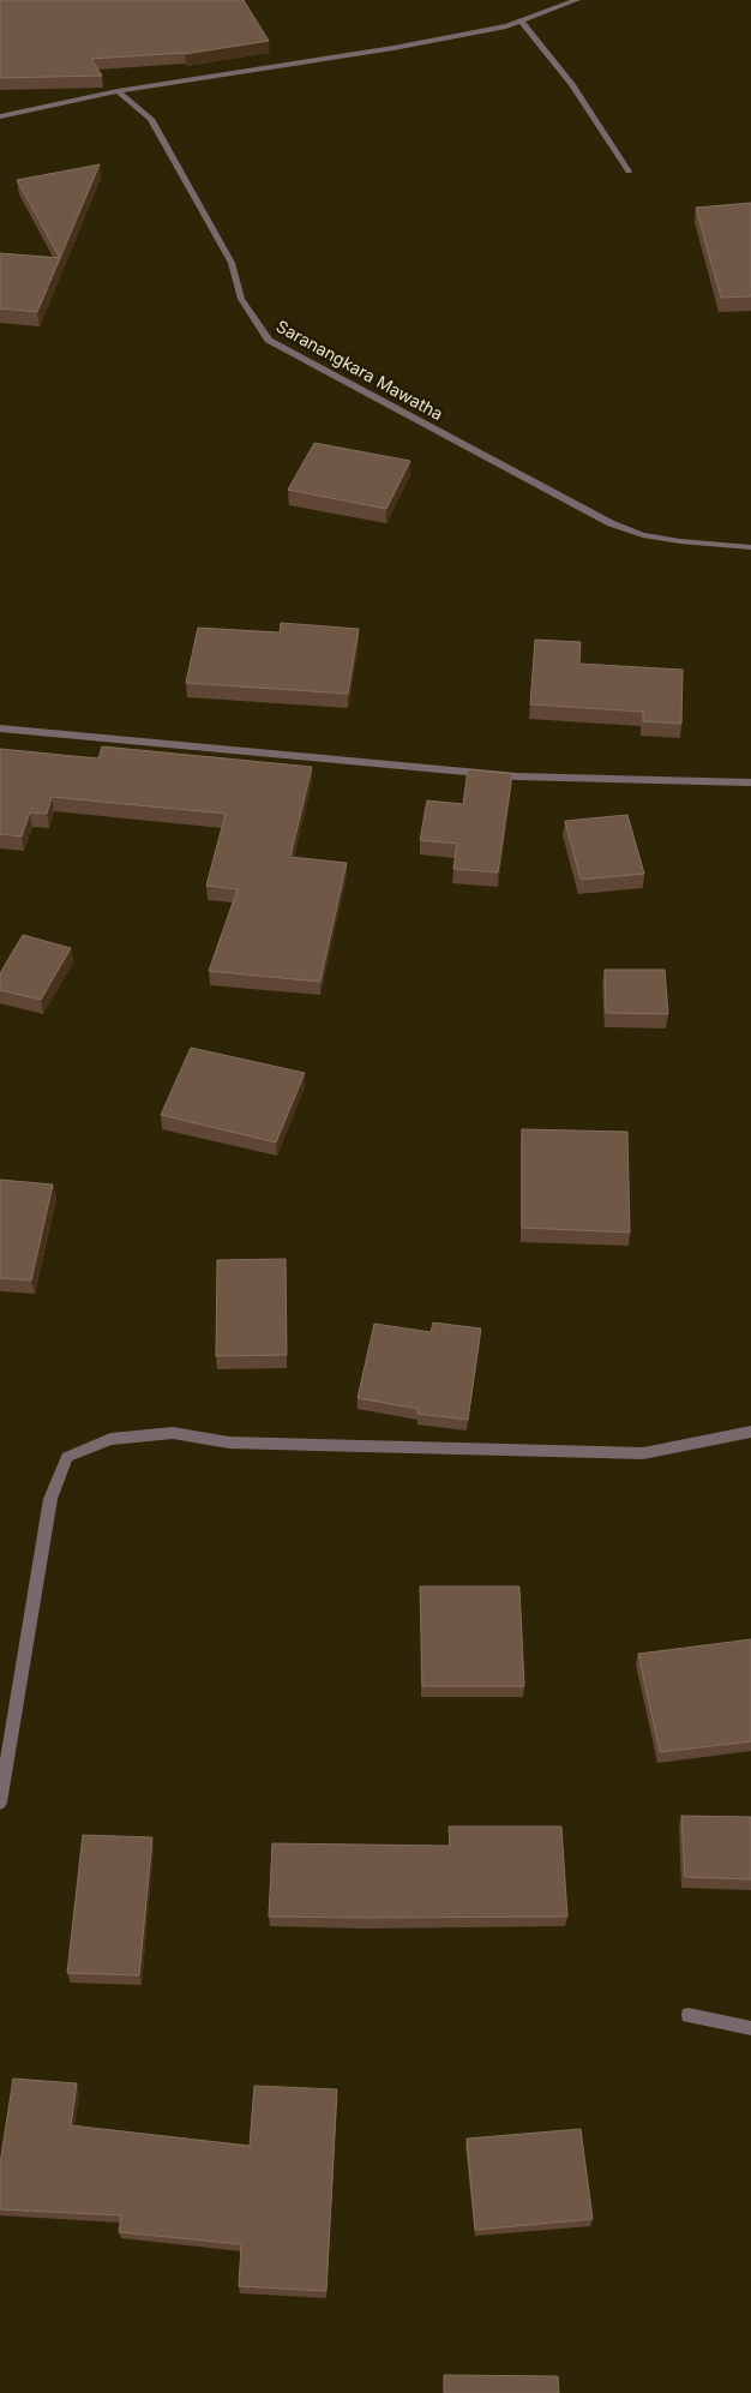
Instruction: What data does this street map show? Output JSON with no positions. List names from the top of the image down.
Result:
{
  "streets": {
    "street": ["Saranangkara Mawatha"]
  }
}
